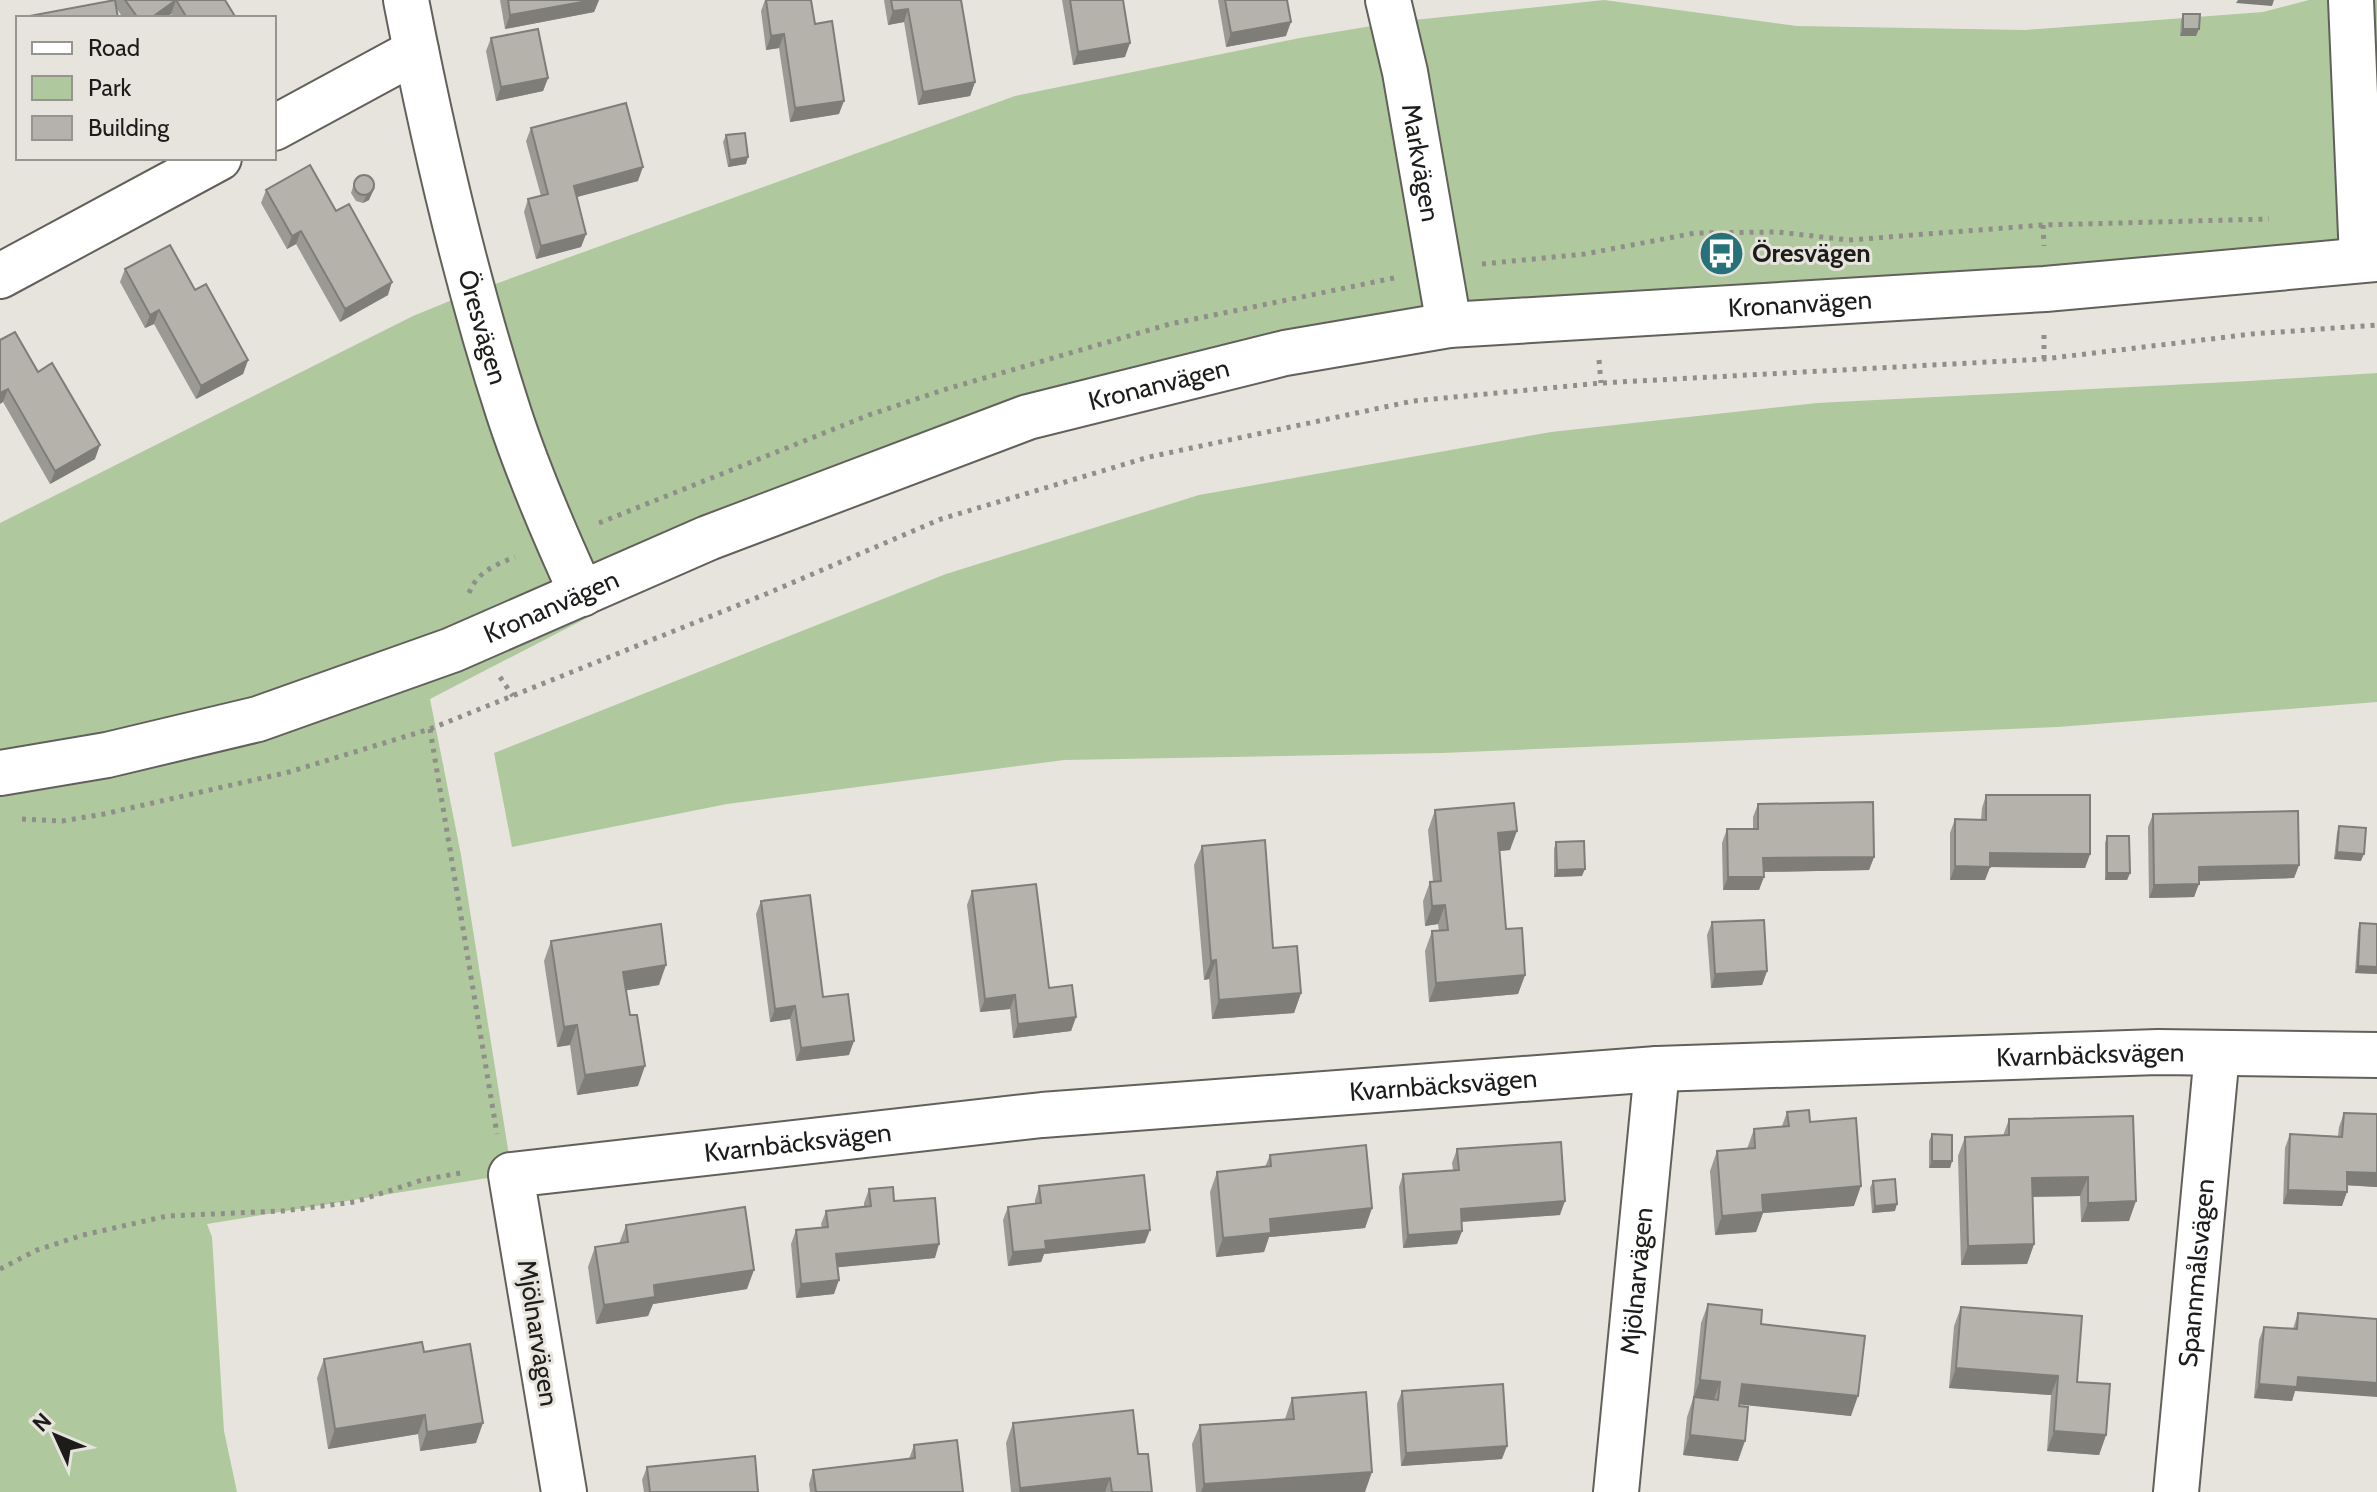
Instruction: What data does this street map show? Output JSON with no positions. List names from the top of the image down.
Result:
{
  "streets": {
    "street": [
      "Markvägen",
      "Kronanvägen",
      "Öresvägen",
      "Kvarnbäcksvägen",
      "Spannmålsvägen",
      "Mjölnarvägen"
    ]
  },
  "crossings": [
    ["Markvägen", "Kronanvägen"],
    ["Kronanvägen", "Öresvägen"],
    ["Kvarnbäcksvägen", "Spannmålsvägen"],
    ["Kvarnbäcksvägen", "Mjölnarvägen"]
  ],
  "places": {
    "bus stop": ["Öresvägen"]
  },
  "legend": ["Road", "Park", "Building"],
  "north": "top left"
}
